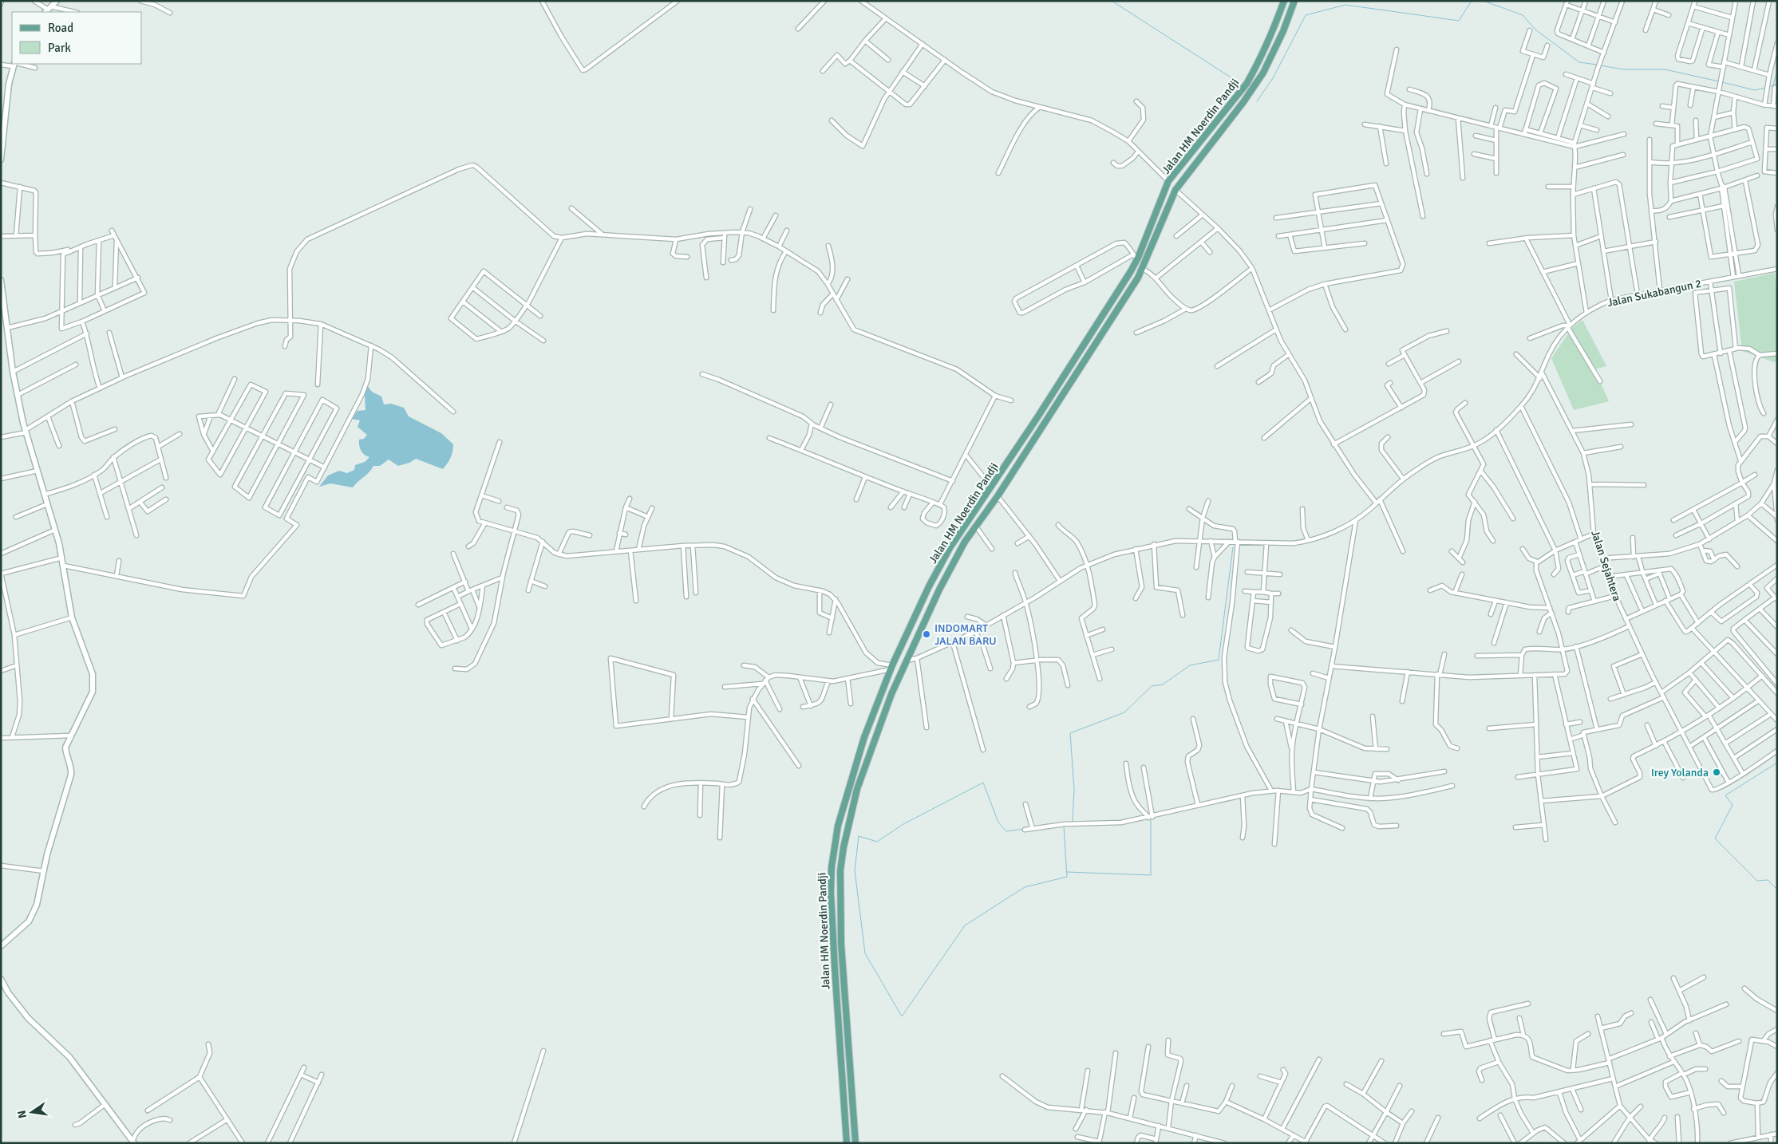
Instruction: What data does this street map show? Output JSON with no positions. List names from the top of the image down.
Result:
{
  "streets": {
    "main road": ["Jalan HM Noerdin Pandji"],
    "street": ["Jalan Sukabangun 2", "Jalan Sejahtera"]
  },
  "crossings": [
    ["Jalan HM Noerdin Pandji", "Jalan Sukabangun 2"],
    ["Jalan Sukabangun 2", "Jalan Sejahtera"]
  ],
  "places": ["INDOMART JALAN BARU", "Irey Yolanda"],
  "legend": ["Road", "Park"],
  "north": "left"
}
